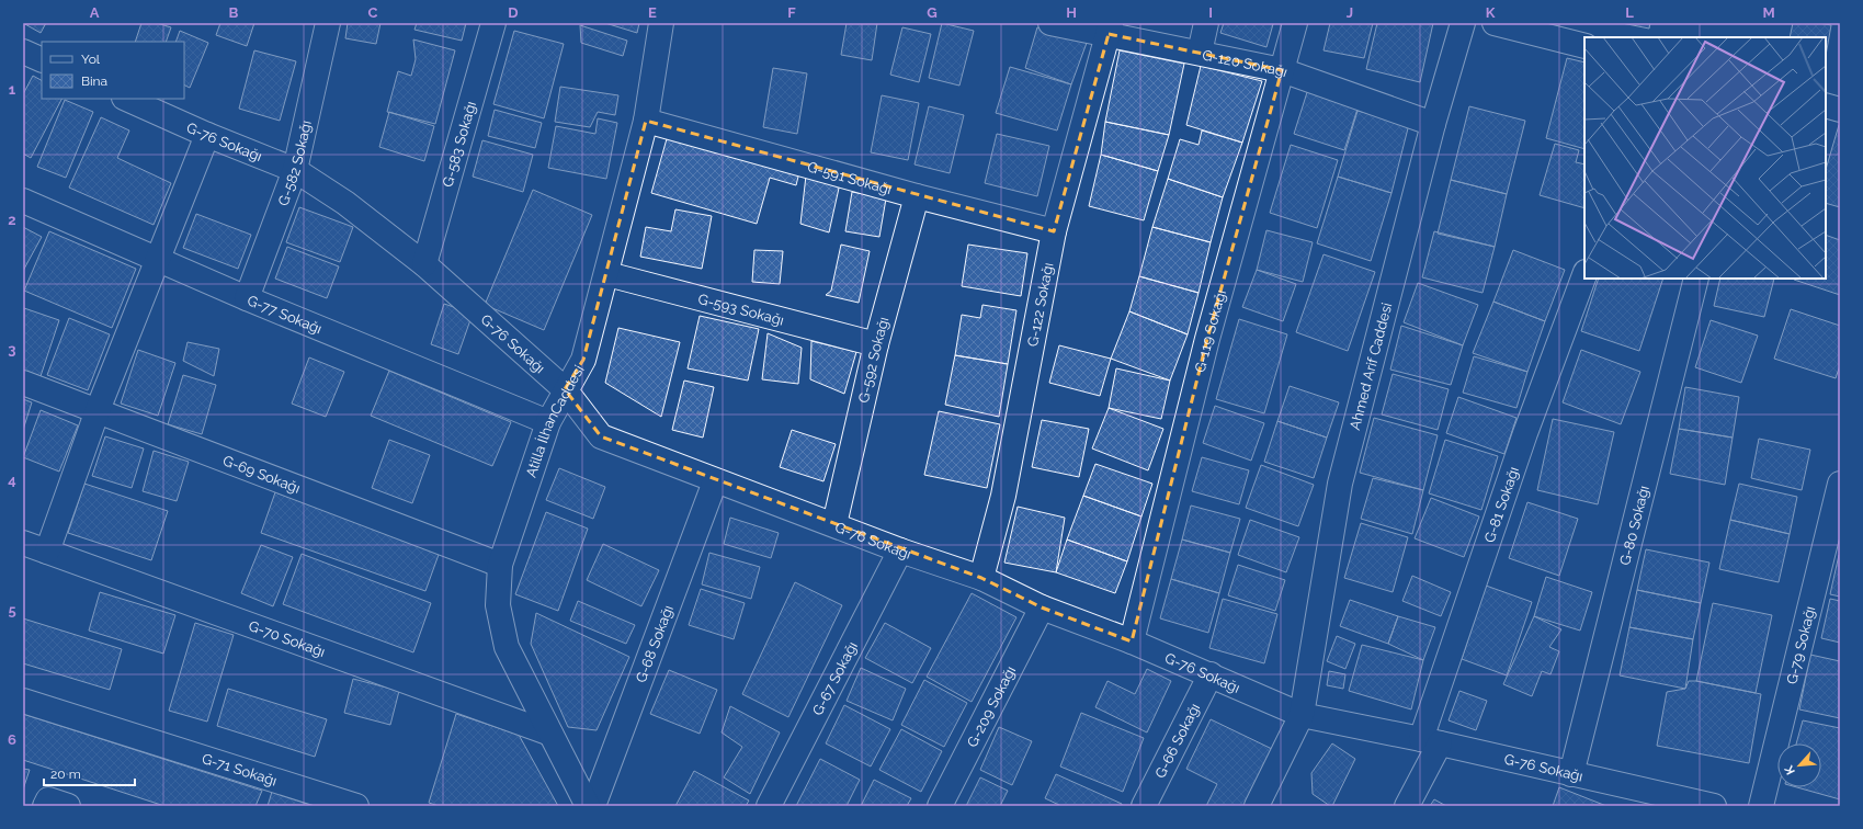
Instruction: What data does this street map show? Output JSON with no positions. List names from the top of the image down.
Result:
{
  "streets": {
    "street": [
      "G-120 Sokağı",
      "G-76 Sokağı",
      "G-583 Sokağı",
      "G-582 Sokağı",
      "G-591 Sokağı",
      "G-122 Sokağı",
      "G-593 Sokağı",
      "G-77 Sokağı",
      "G-119 Sokağı",
      "G-592 Sokağı",
      "Ahmed Arif Caddesi",
      "Atilla İlhanCaddesi",
      "G-69 Sokağı",
      "G-81 Sokağı",
      "G-80 Sokağı",
      "G-70 Sokağı",
      "G-68 Sokağı",
      "G-79 Sokağı",
      "G-67 Sokağı",
      "G-209 Sokağı",
      "G-66 Sokağı",
      "G-71 Sokağı"
    ]
  },
  "crossings": [
    ["G-120 Sokağı", "G-122 Sokağı"],
    ["G-120 Sokağı", "G-119 Sokağı"],
    ["G-120 Sokağı", "Ahmed Arif Caddesi"],
    ["G-76 Sokağı", "G-583 Sokağı"],
    ["G-76 Sokağı", "G-582 Sokağı"],
    ["G-76 Sokağı", "G-122 Sokağı"],
    ["G-76 Sokağı", "G-119 Sokağı"],
    ["G-76 Sokağı", "G-592 Sokağı"],
    ["G-76 Sokağı", "Ahmed Arif Caddesi"],
    ["G-76 Sokağı", "Atilla İlhanCaddesi"],
    ["G-76 Sokağı", "G-81 Sokağı"],
    ["G-76 Sokağı", "G-80 Sokağı"],
    ["G-76 Sokağı", "G-68 Sokağı"],
    ["G-76 Sokağı", "G-67 Sokağı"],
    ["G-76 Sokağı", "G-209 Sokağı"],
    ["G-76 Sokağı", "G-66 Sokağı"],
    ["G-582 Sokağı", "G-77 Sokağı"],
    ["G-591 Sokağı", "G-122 Sokağı"],
    ["G-591 Sokağı", "G-592 Sokağı"],
    ["G-591 Sokağı", "Atilla İlhanCaddesi"],
    ["G-593 Sokağı", "G-592 Sokağı"],
    ["G-593 Sokağı", "Atilla İlhanCaddesi"],
    ["G-77 Sokağı", "Atilla İlhanCaddesi"],
    ["Atilla İlhanCaddesi", "G-69 Sokağı"],
    ["Atilla İlhanCaddesi", "G-70 Sokağı"]
  ],
  "legend": ["Yol", "Bina"],
  "scale_bar": "20 m",
  "north": "bottom left",
  "grid": {
    "columns": [
      "A",
      "B",
      "C",
      "D",
      "E",
      "F",
      "G",
      "H",
      "I",
      "J",
      "K",
      "L",
      "M"
    ],
    "rows": [
      "1",
      "2",
      "3",
      "4",
      "5",
      "6"
    ]
  }
}
